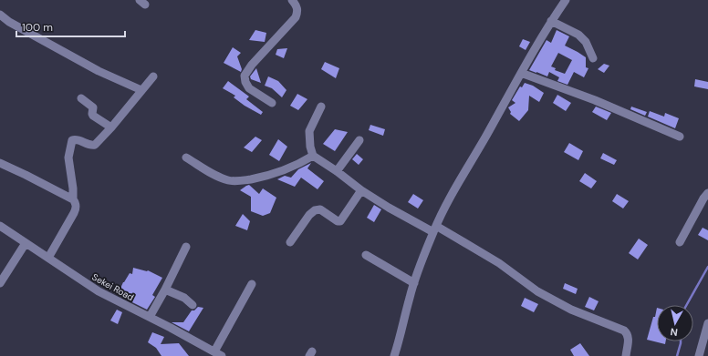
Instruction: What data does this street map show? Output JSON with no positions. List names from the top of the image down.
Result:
{
  "streets": {
    "street": ["Sekei Road"]
  },
  "scale_bar": "100 m",
  "north": "bottom"
}
